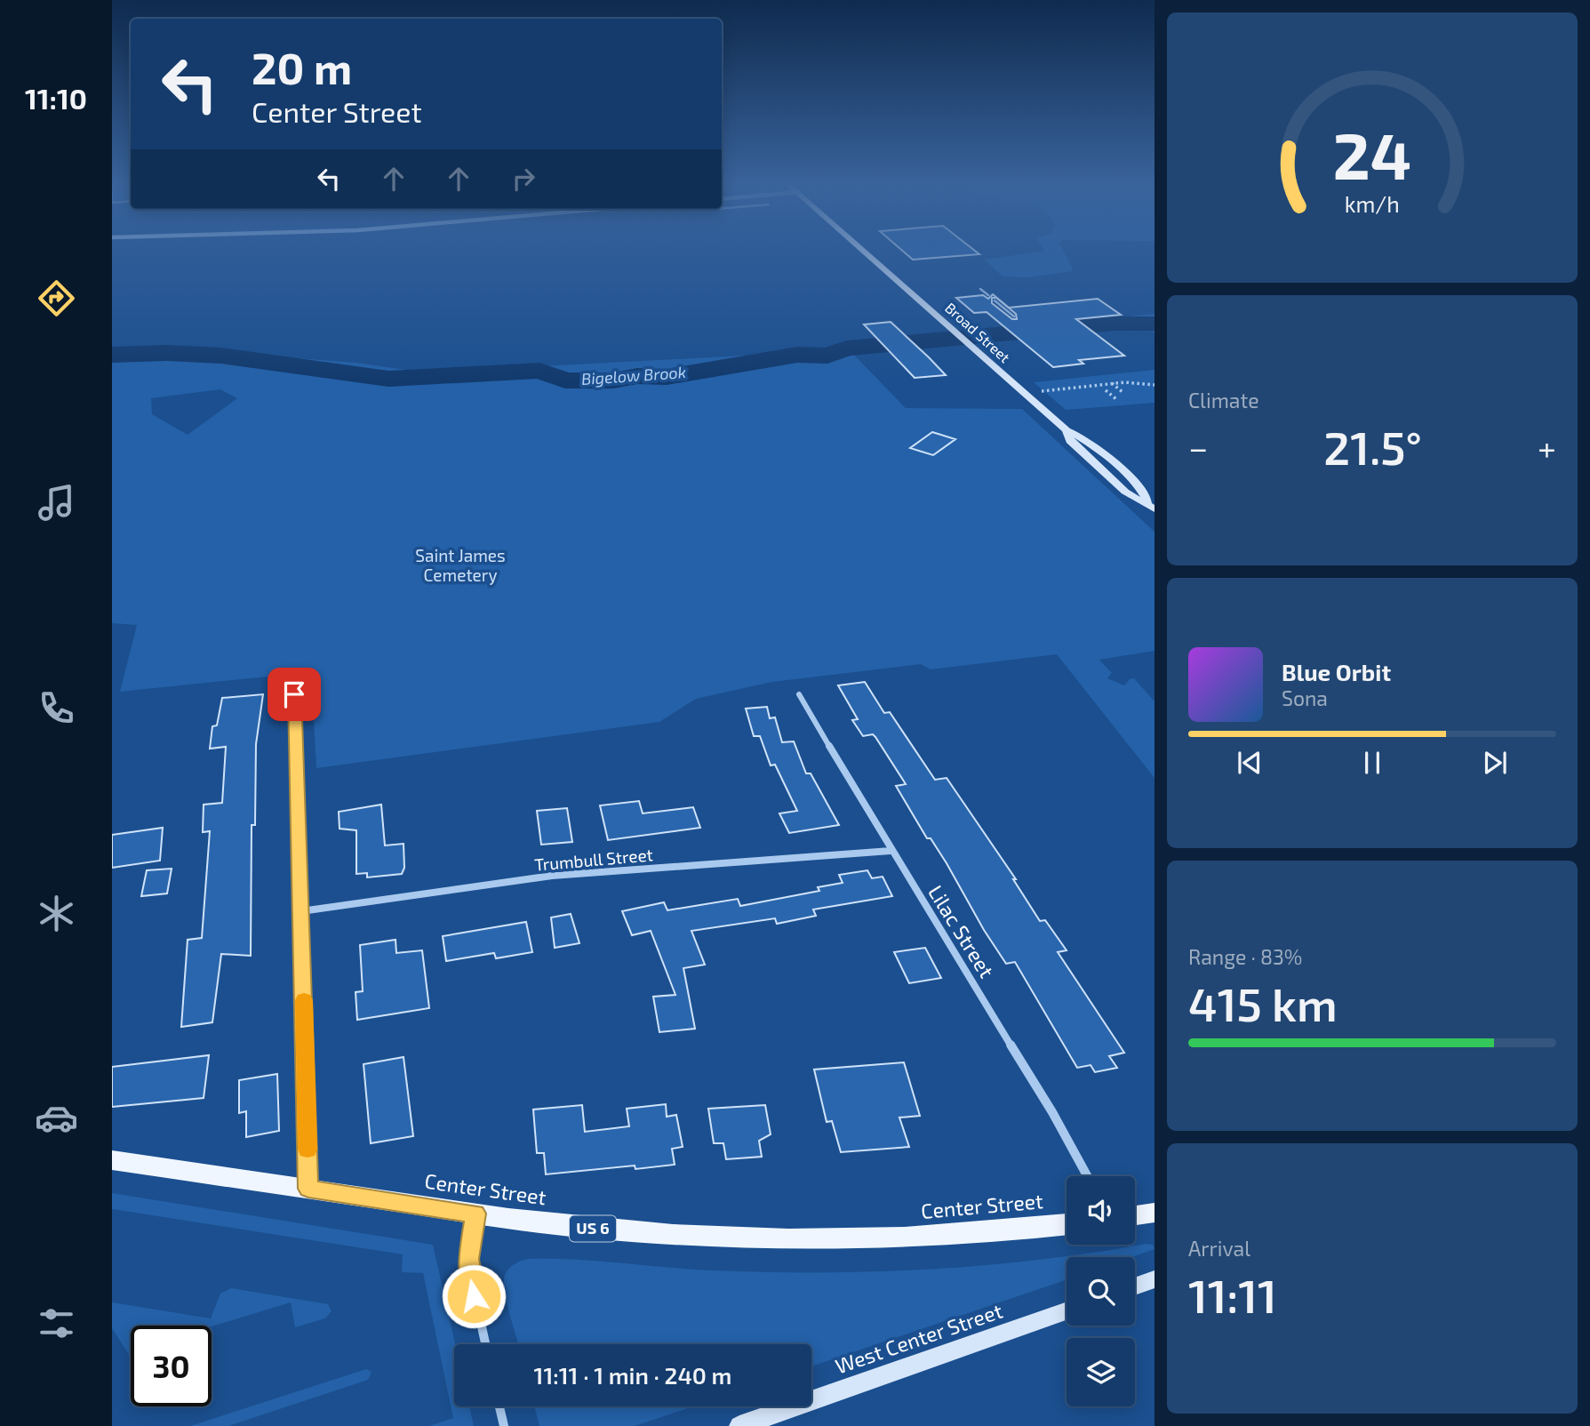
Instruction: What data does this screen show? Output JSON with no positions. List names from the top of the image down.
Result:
{
  "streets": {
    "main road": [
      "Broad Street",
      "Center Street",
      "US 6",
      "West Center Street"
    ],
    "street": ["Trumbull Street", "Lilac Street"]
  },
  "crossings": [
    ["Trumbull Street", "Lilac Street"]
  ],
  "water": ["Bigelow Brook"],
  "parks": ["Saint James Cemetery"],
  "page": {
    "tabs": "11:10",
    "turn": ["20 m", "Center Street"],
    "tile": [
      "Climate",
      ["Range · 83%", "415 km"],
      ["Arrival", "11:11"]
    ],
    "heat": ["−", "21.5°", "+"],
    "song": ["Blue Orbit", "Sona"],
    "limit": "30",
    "trip": "11:11 · 1 min · 240 m",
    "gauge": ["24", "km/h"]
  }
}
